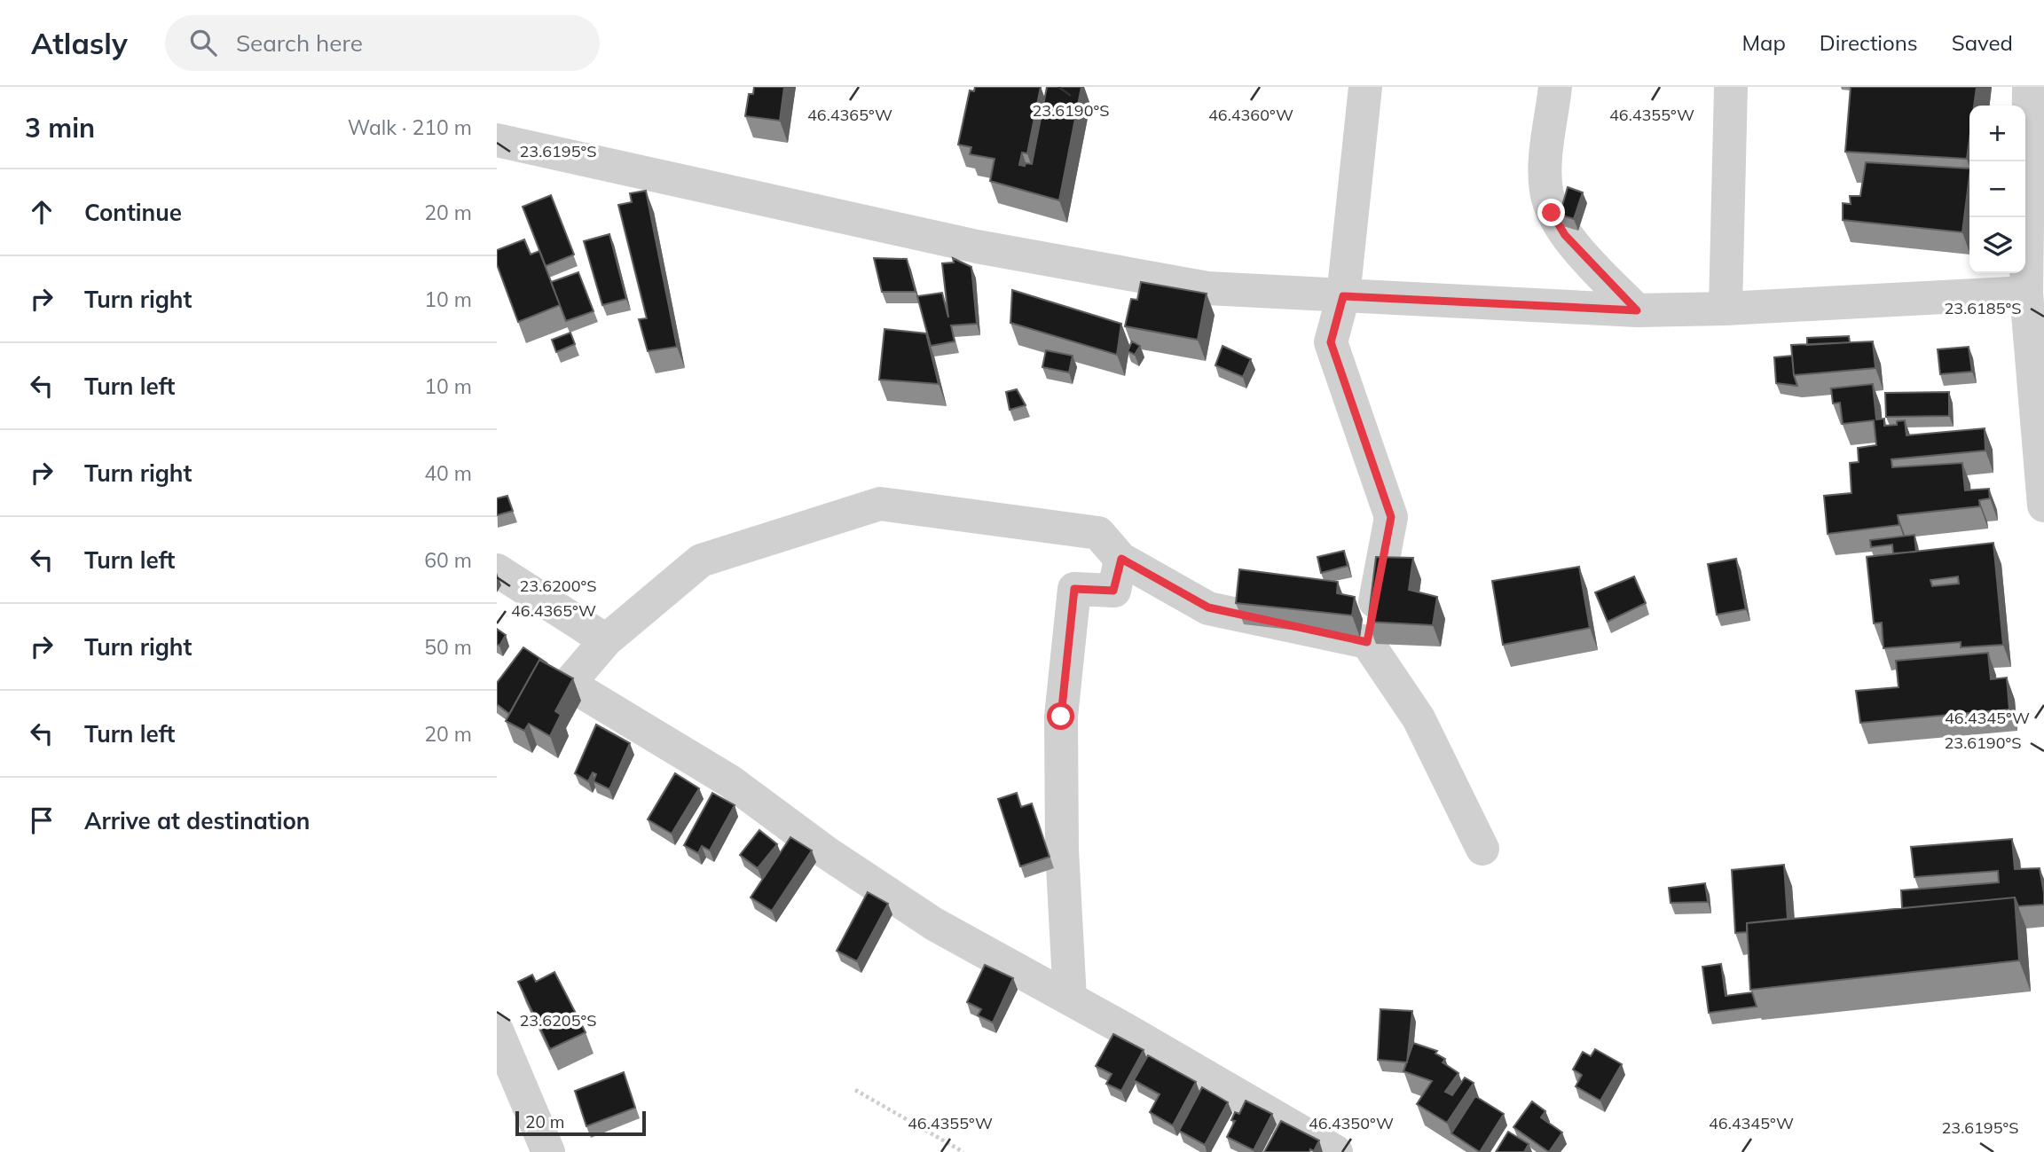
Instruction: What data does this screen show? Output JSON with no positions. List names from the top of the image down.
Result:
{
  "scale_bar": "20 m",
  "page": {
    "header": "Atlasly",
    "search": "Search here",
    "nav": ["Map", "Directions", "Saved"],
    "heading": ["3 min", "Walk · 210 m"],
    "map_buttons": ["+", "−"],
    "list": [
      ["Continue", "20 m"],
      ["Turn right", "10 m"],
      ["Turn left", "10 m"],
      ["Turn right", "40 m"],
      ["Turn left", "60 m"],
      ["Turn right", "50 m"],
      ["Turn left", "20 m"],
      "Arrive at destination"
    ],
    "scale": "20 m"
  },
  "coordinates": [
    "23.6190°S",
    "46.4365°W",
    "46.4360°W",
    "46.4355°W",
    "23.6195°S",
    "23.6185°S",
    "23.6200°S",
    "46.4345°W",
    "23.6205°S",
    "46.4350°W"
  ]
}
